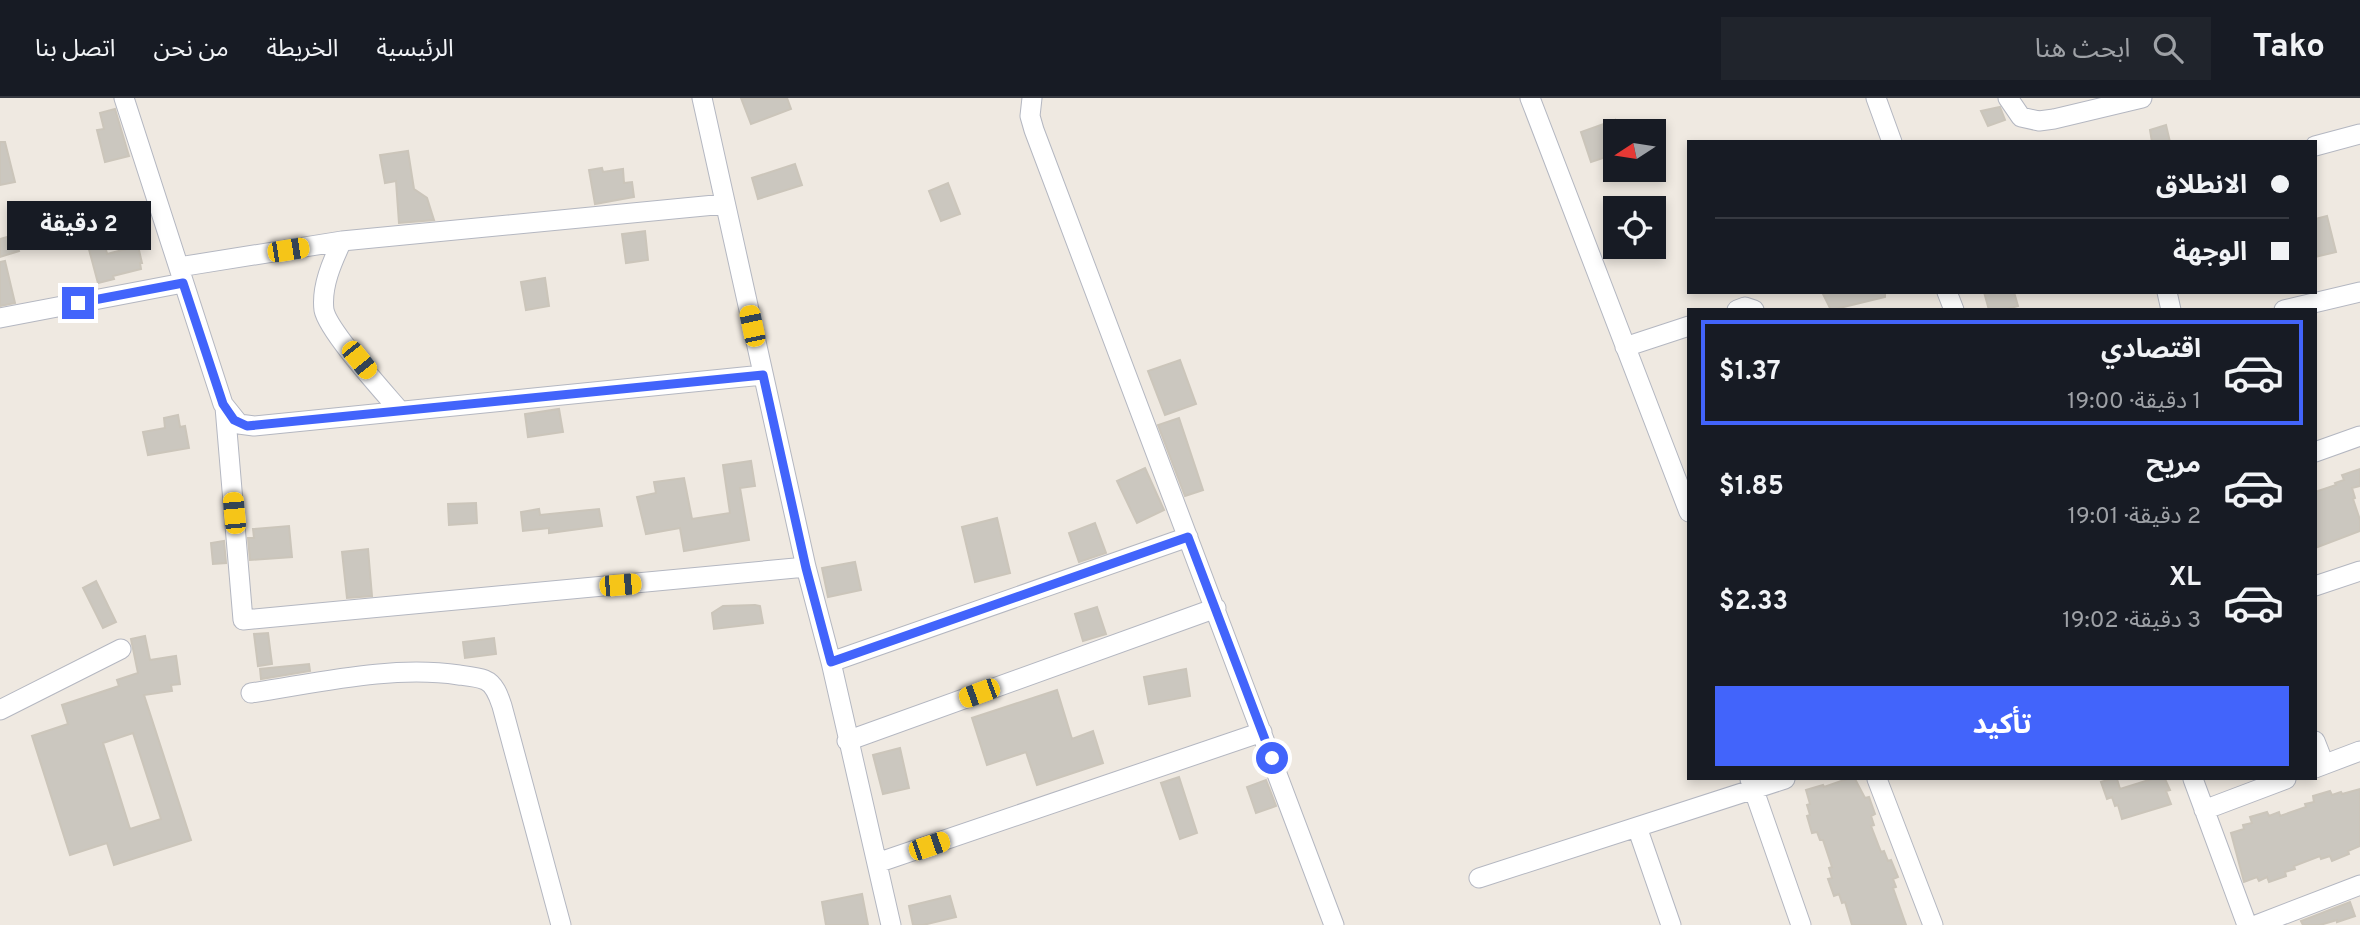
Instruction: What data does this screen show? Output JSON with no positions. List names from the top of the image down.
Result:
{
  "north": "left",
  "page": {
    "header": "Tako",
    "search": "ابحث هنا",
    "nav": [
      "الرئيسية",
      "الخريطة",
      "من نحن",
      "اتصل بنا"
    ],
    "banner": ["الانطلاق", "الوجهة"],
    "bubble": "2 دقيقة",
    "list": [
      {
        "name": "اقتصادي",
        "note": "1 دقيقة · 19:00",
        "value": "$1.37"
      },
      {
        "name": "مريح",
        "note": "2 دقيقة · 19:01",
        "value": "$1.85"
      },
      {
        "name": "XL",
        "note": "3 دقيقة · 19:02",
        "value": "$2.33"
      }
    ],
    "buttons": "تأكيد"
  }
}
